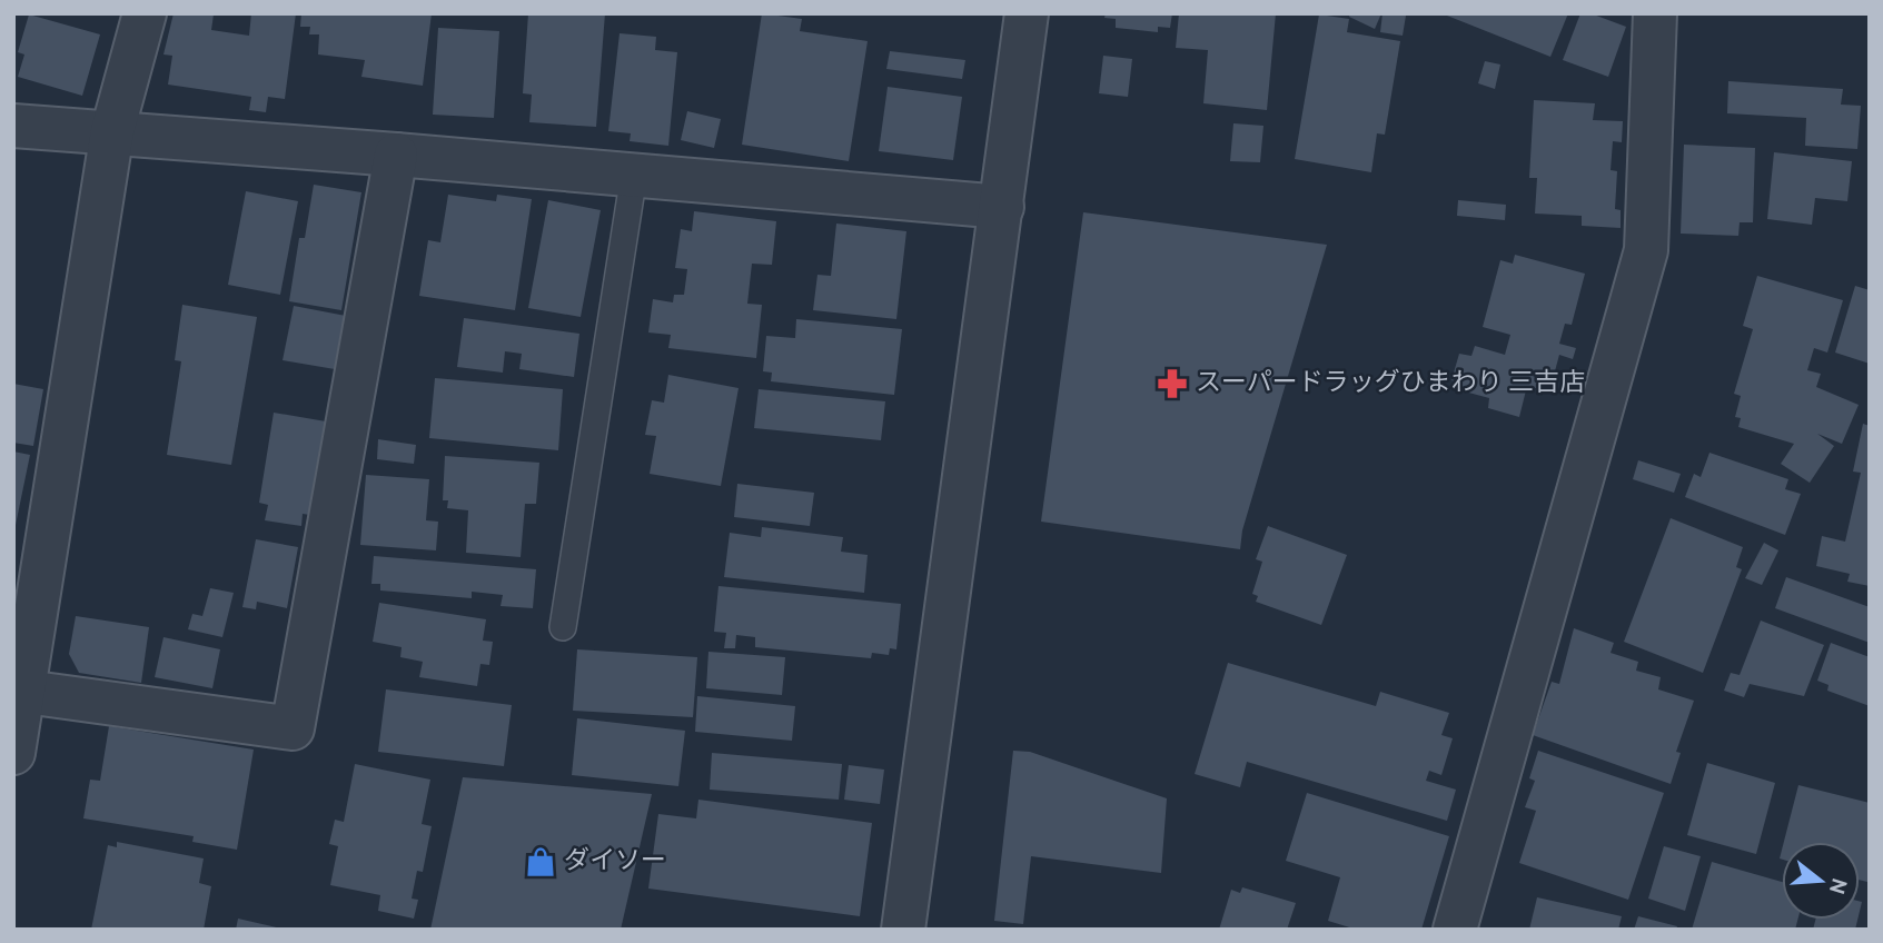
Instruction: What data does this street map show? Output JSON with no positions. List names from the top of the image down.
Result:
{
  "places": {
    "pharmacy": ["スーパードラッグひまわり 三吉店"],
    "shop": ["ダイソー"]
  },
  "north": "right"
}
